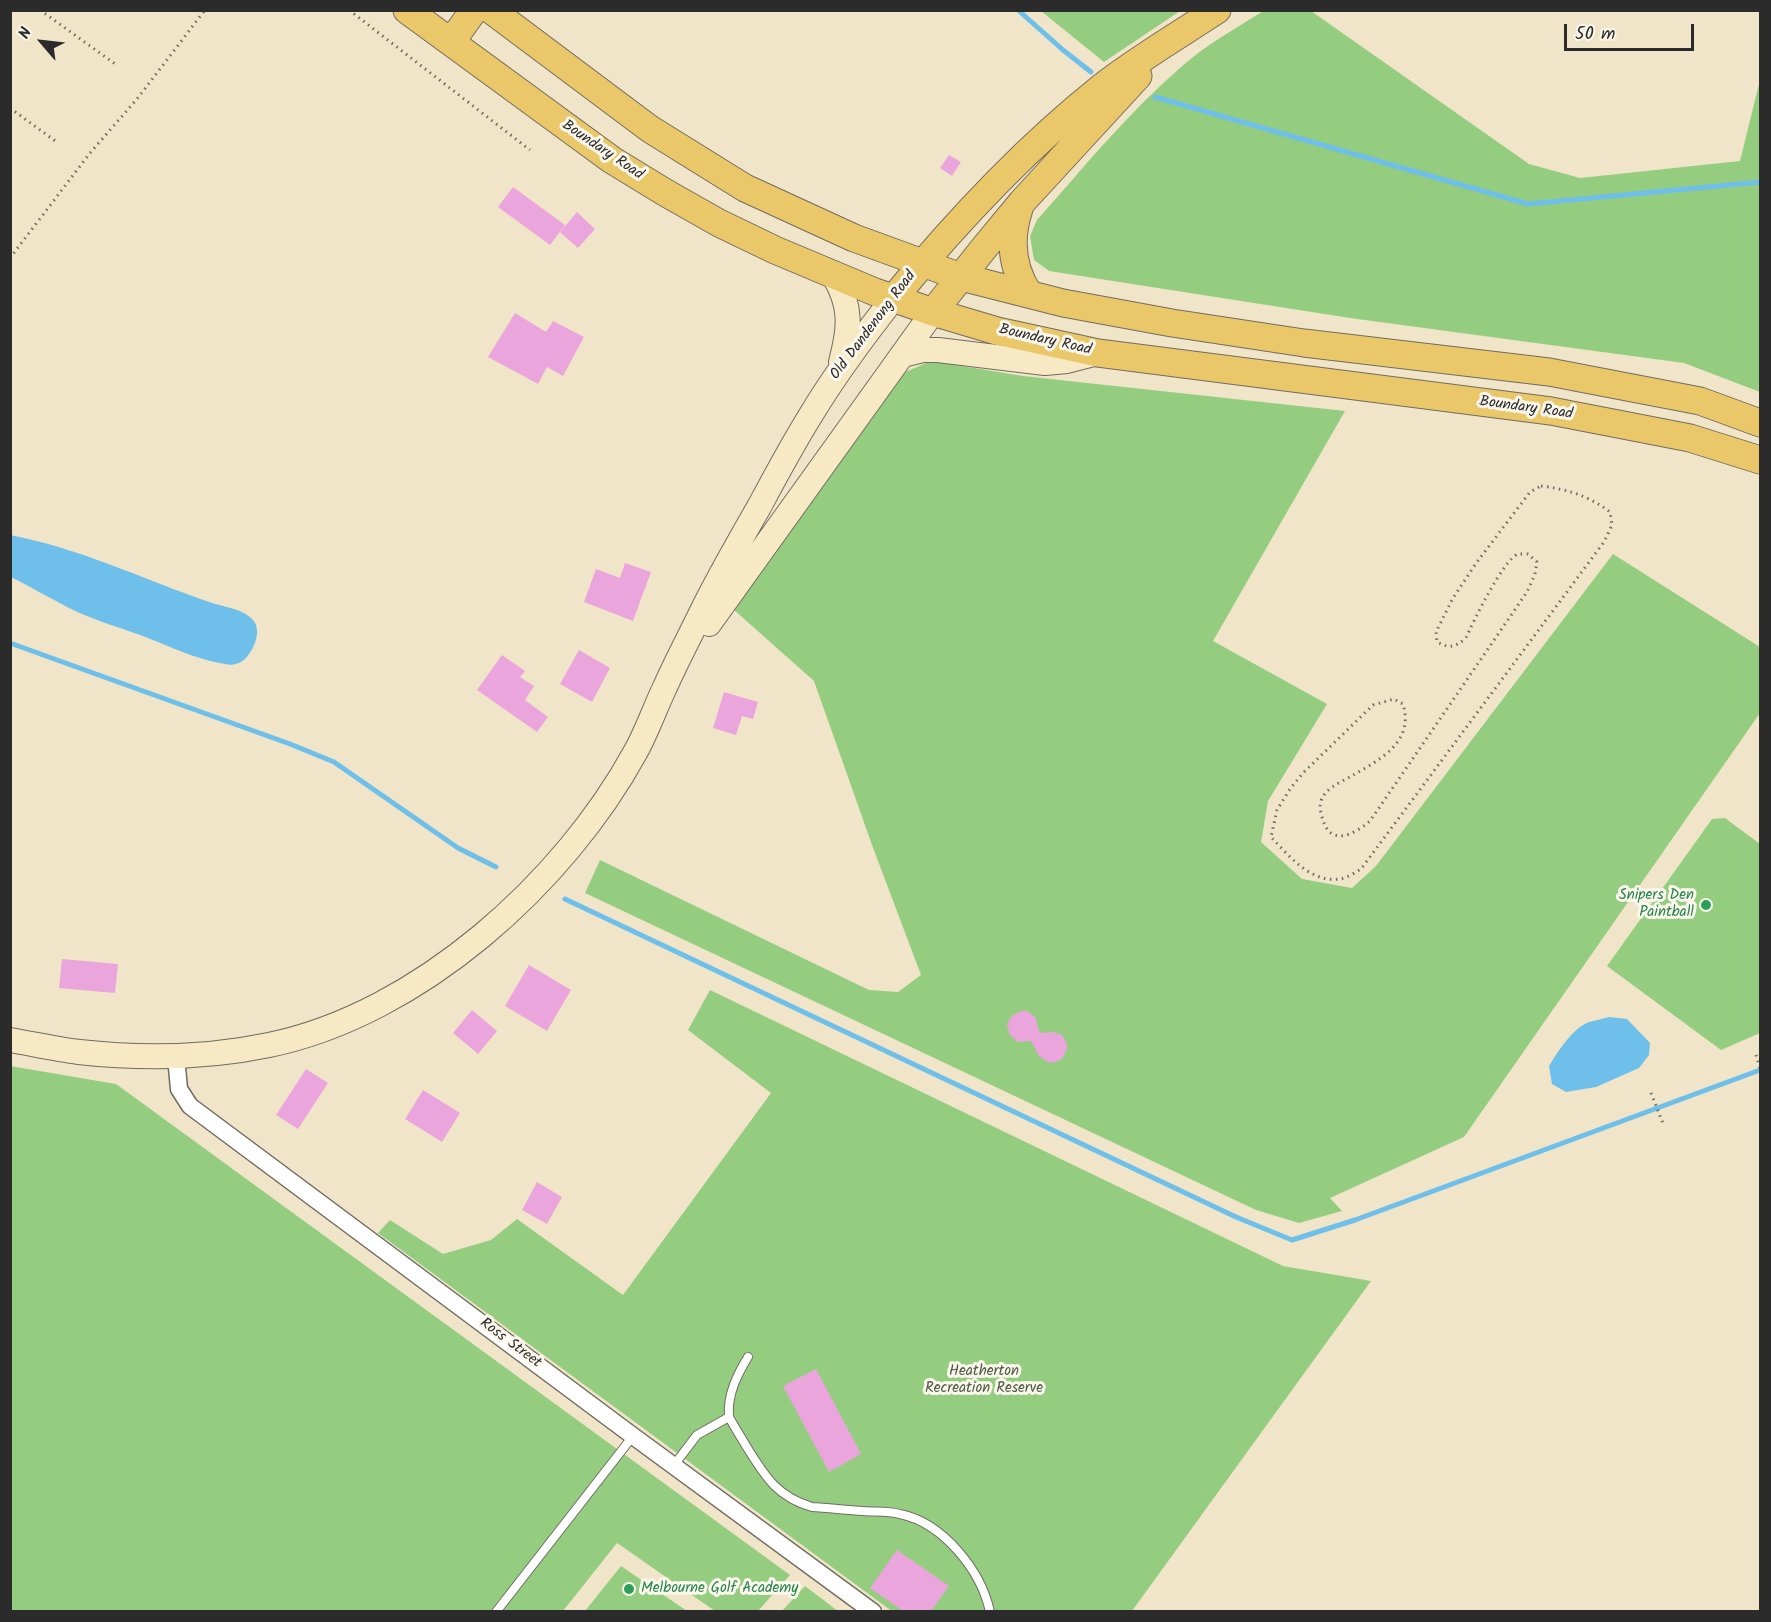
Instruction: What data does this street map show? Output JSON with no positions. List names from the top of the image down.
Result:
{
  "streets": {
    "main road": ["Boundary Road", "Old Dandenong Road"],
    "street": ["Ross Street"]
  },
  "crossings": [
    ["Boundary Road", "Old Dandenong Road"],
    ["Old Dandenong Road", "Ross Street"]
  ],
  "parks": ["Heatherton Recreation Reserve"],
  "places": ["Snipers Den Paintball", "Melbourne Golf Academy"],
  "scale_bar": "50 m",
  "north": "top left"
}
